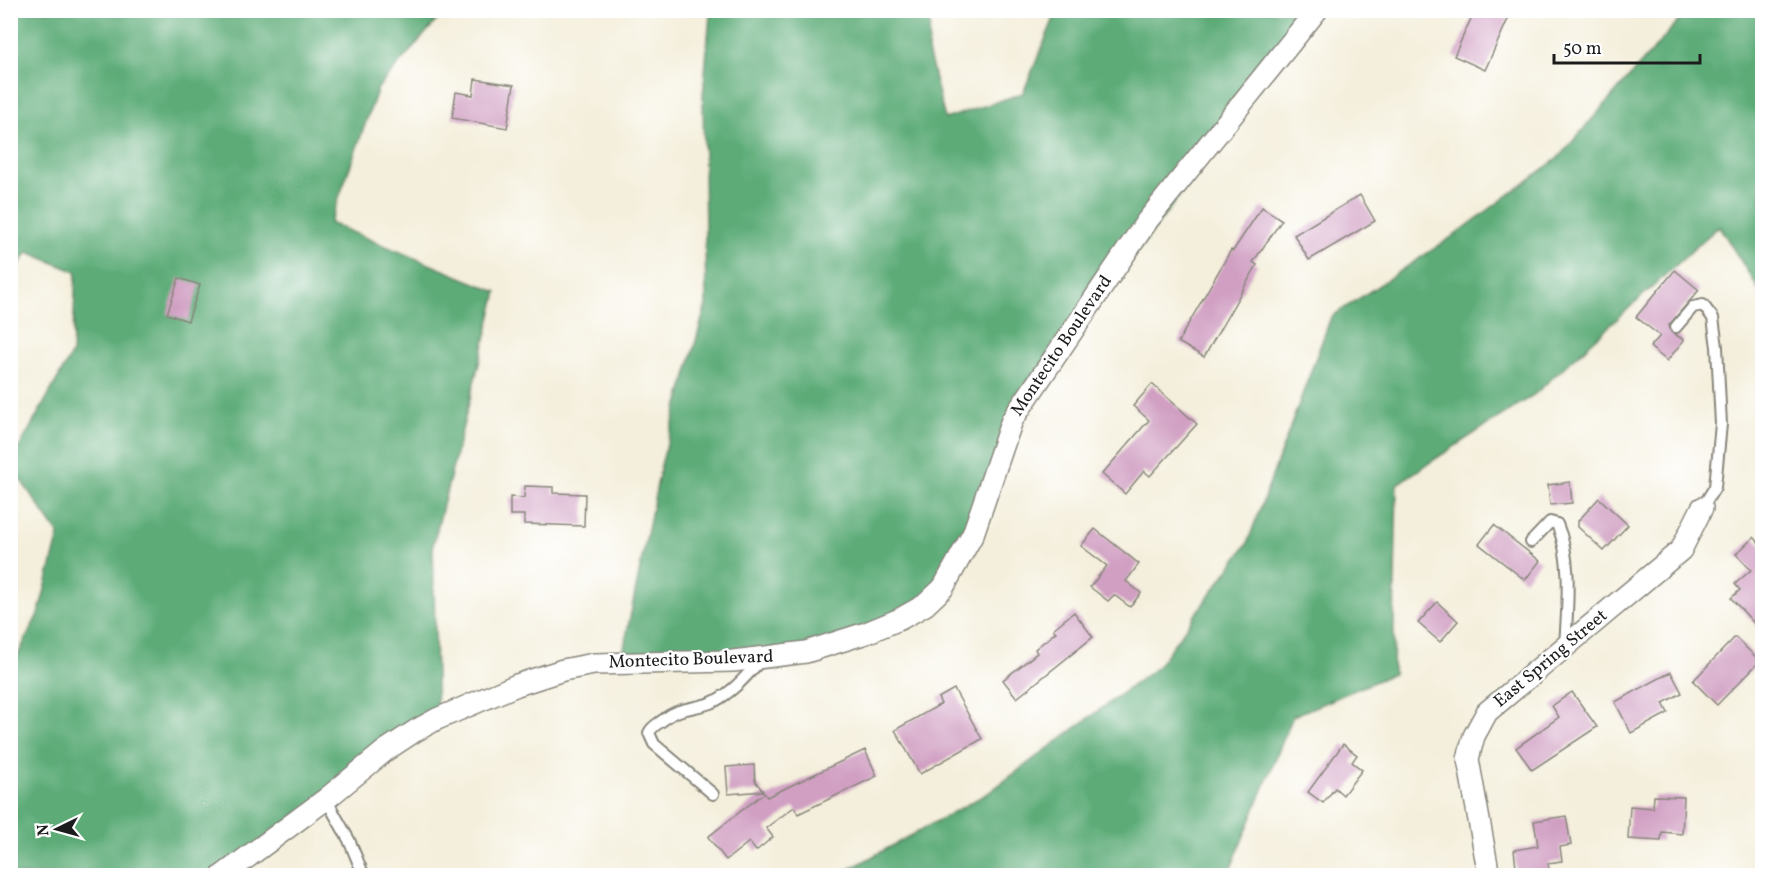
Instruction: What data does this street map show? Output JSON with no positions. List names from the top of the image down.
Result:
{
  "streets": {
    "street": ["Montecito Boulevard", "East Spring Street"]
  },
  "scale_bar": "50 m",
  "north": "left"
}
